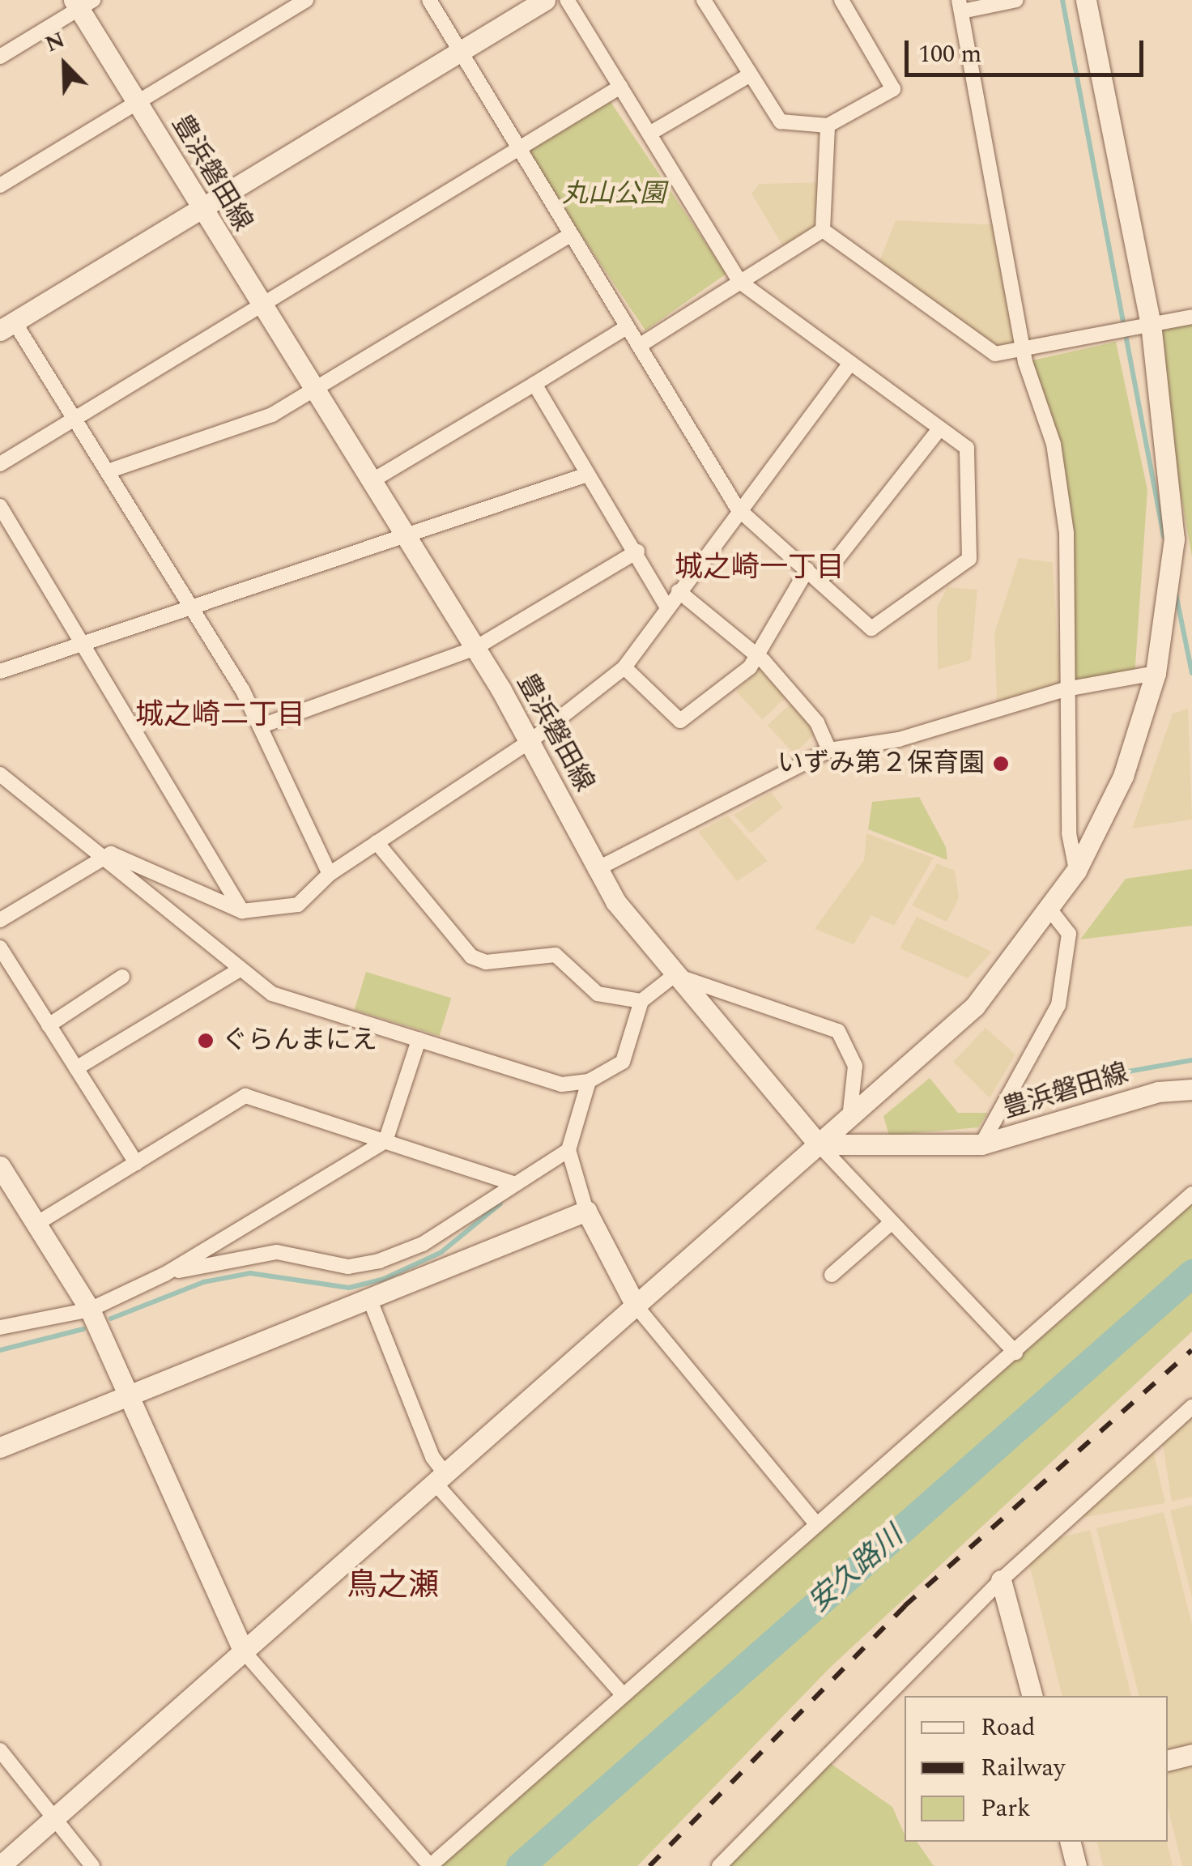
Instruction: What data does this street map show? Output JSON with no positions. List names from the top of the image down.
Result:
{
  "streets": {
    "street": ["豊浜磐田線"]
  },
  "districts": ["城之崎一丁目", "城之崎二丁目", "鳥之瀬"],
  "water": ["安久路川"],
  "parks": ["丸山公園"],
  "places": ["いずみ第２保育園", "ぐらんまにえ"],
  "legend": ["Road", "Railway", "Park"],
  "scale_bar": "100 m",
  "north": "top left"
}
